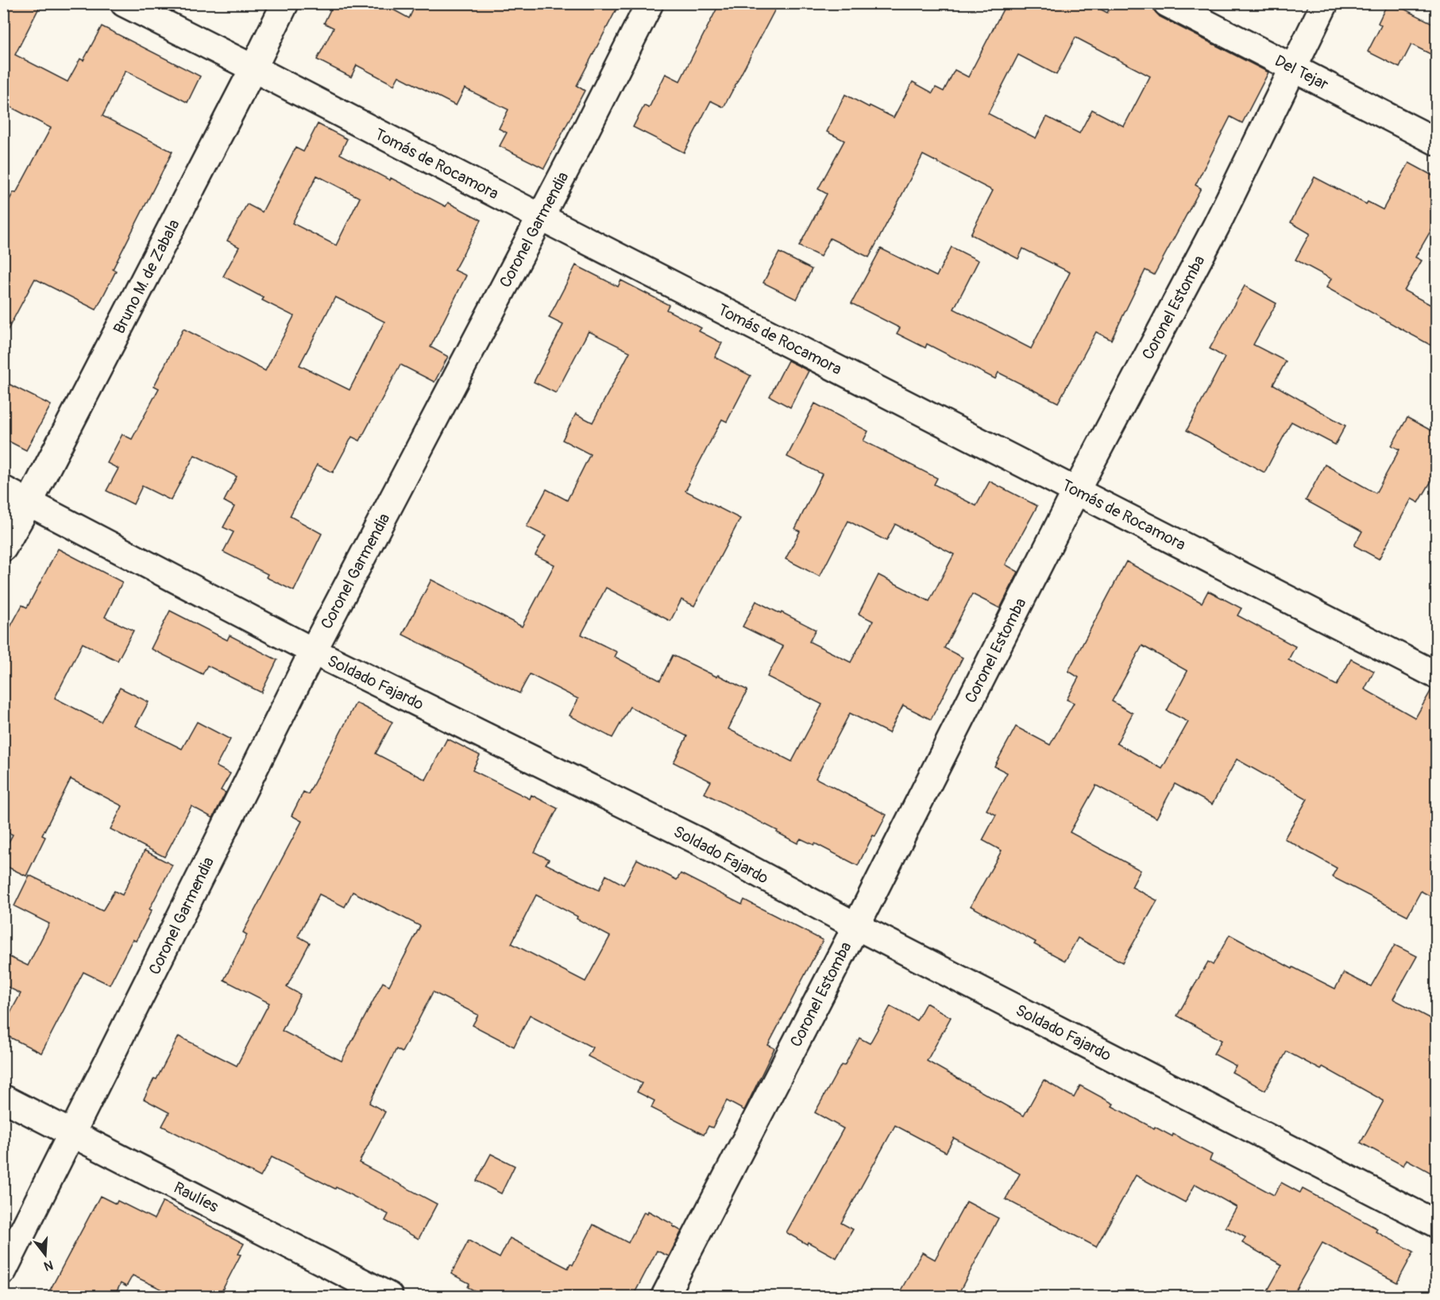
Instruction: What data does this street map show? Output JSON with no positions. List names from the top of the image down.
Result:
{
  "streets": {
    "street": [
      "Del Tejar",
      "Tomás de Rocamora",
      "Coronel Garmendia",
      "Bruno M. de Zabala",
      "Coronel Estomba",
      "Soldado Fajardo",
      "Raulíes"
    ]
  },
  "crossings": [
    ["Del Tejar", "Coronel Estomba"],
    ["Tomás de Rocamora", "Coronel Garmendia"],
    ["Tomás de Rocamora", "Bruno M. de Zabala"],
    ["Tomás de Rocamora", "Coronel Estomba"],
    ["Coronel Garmendia", "Soldado Fajardo"],
    ["Coronel Garmendia", "Raulíes"],
    ["Bruno M. de Zabala", "Soldado Fajardo"],
    ["Coronel Estomba", "Soldado Fajardo"]
  ],
  "north": "bottom"
}
